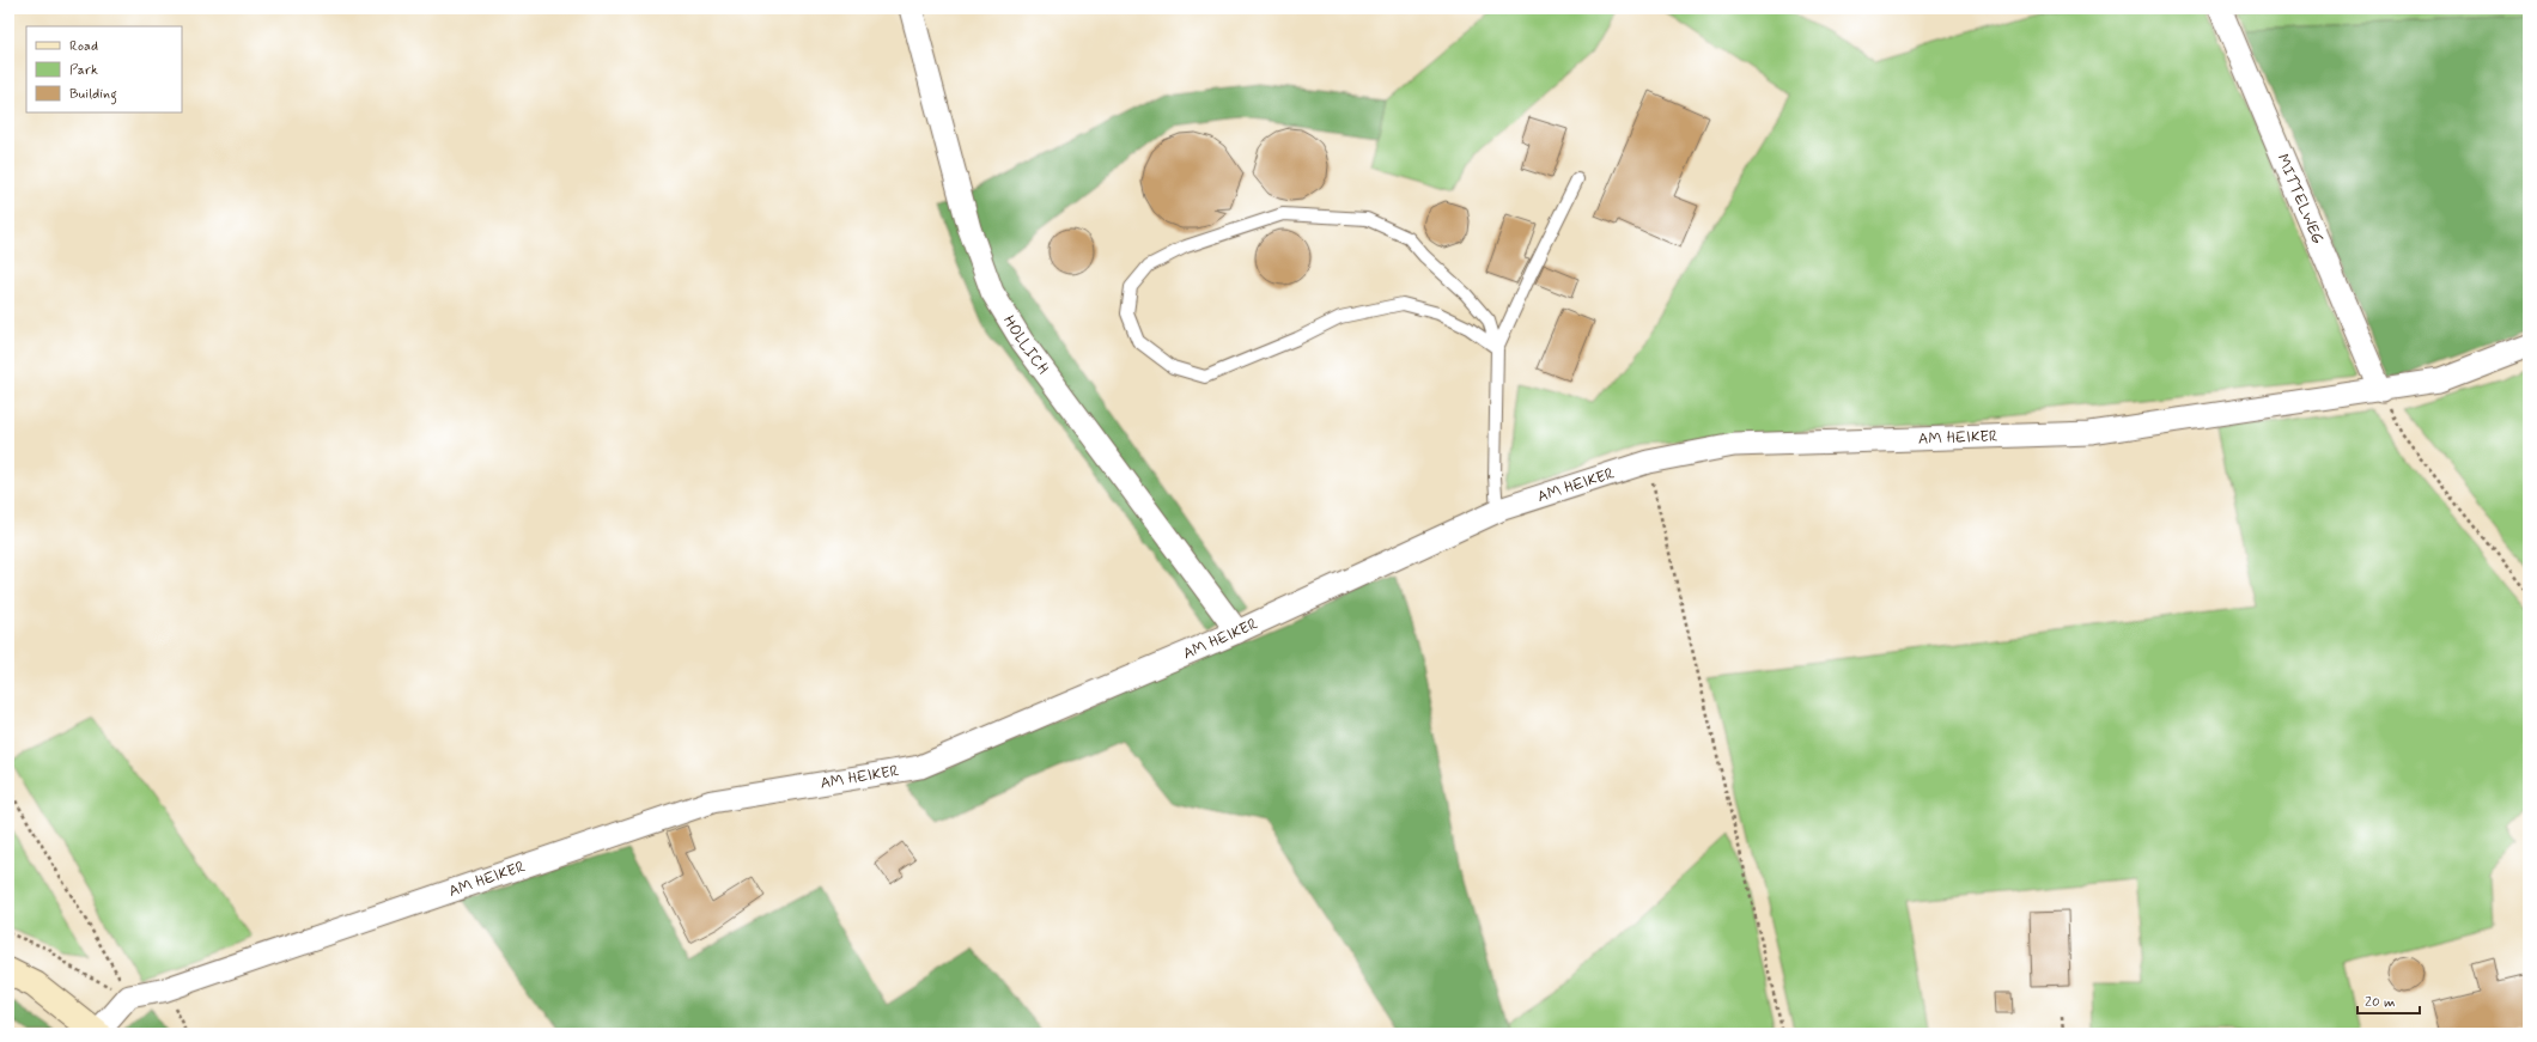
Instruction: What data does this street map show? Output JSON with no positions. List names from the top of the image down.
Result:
{
  "streets": {
    "street": ["MITTELWEG", "HOLLICH", "AM HEIKER"]
  },
  "crossings": [
    ["MITTELWEG", "AM HEIKER"],
    ["HOLLICH", "AM HEIKER"]
  ],
  "legend": ["Road", "Park", "Building"],
  "scale_bar": "20 m"
}
